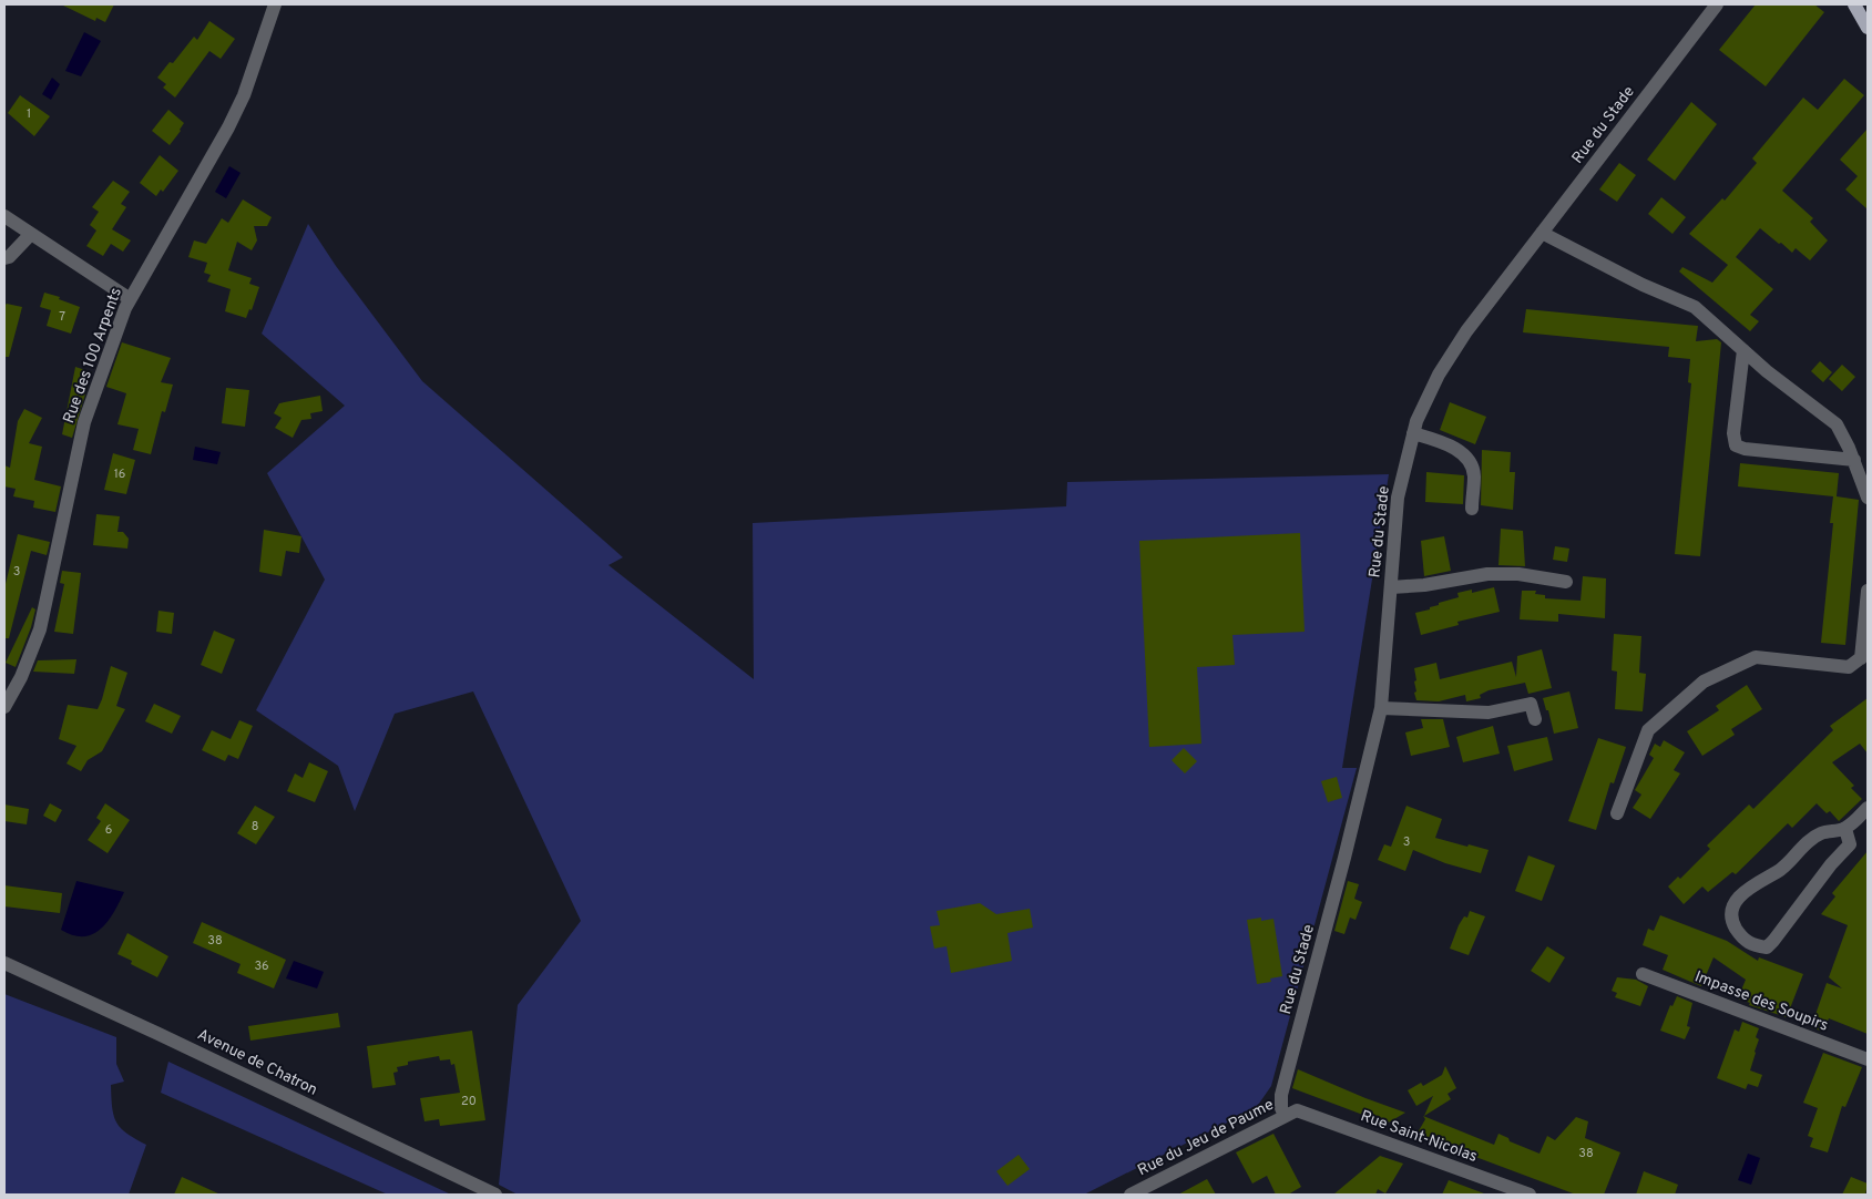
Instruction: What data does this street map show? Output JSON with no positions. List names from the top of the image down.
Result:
{
  "streets": {
    "street": [
      "Rue du Stade",
      "Rue des 100 Arpents",
      "Impasse des Soupirs",
      "Avenue de Chatron",
      "Rue Saint-Nicolas",
      "Rue du Jeu de Paume"
    ]
  },
  "crossings": [
    ["Rue du Stade", "Rue Saint-Nicolas"],
    ["Rue du Stade", "Rue du Jeu de Paume"],
    ["Rue Saint-Nicolas", "Rue du Jeu de Paume"]
  ],
  "house_numbers": [
    "1",
    "7",
    "16",
    "3",
    "8",
    "6",
    "3",
    "38",
    "36",
    "20",
    "38"
  ]
}
